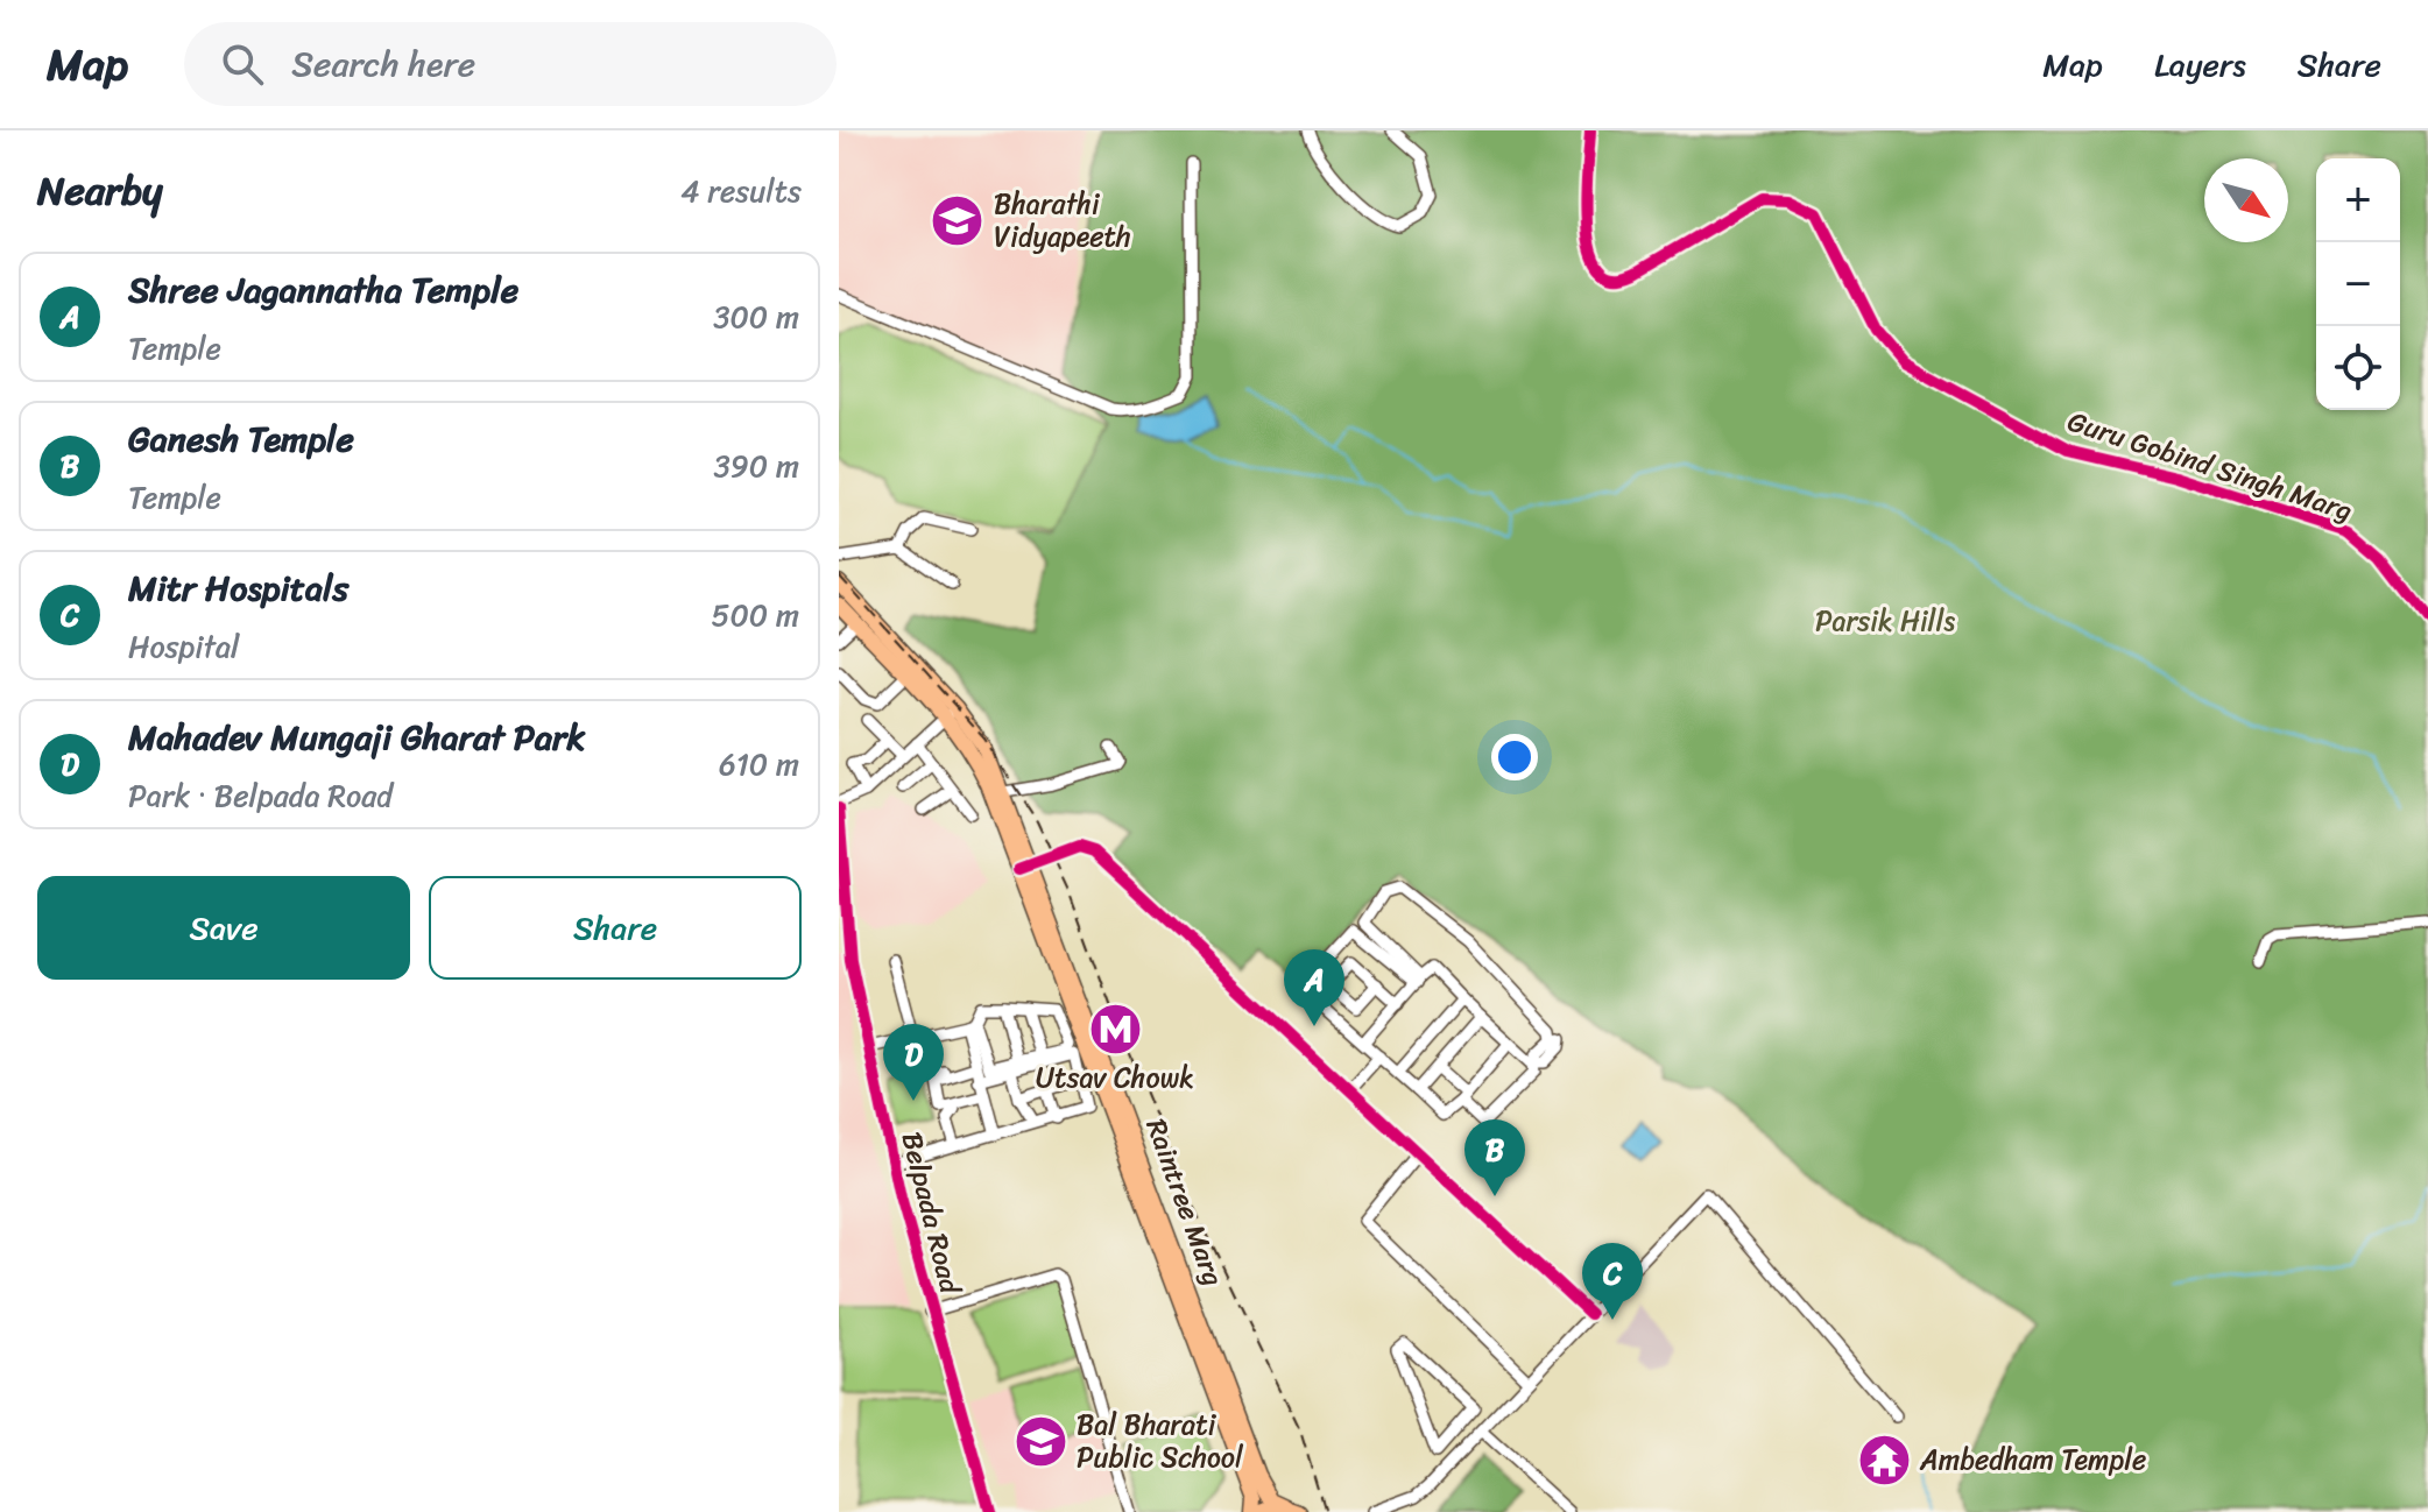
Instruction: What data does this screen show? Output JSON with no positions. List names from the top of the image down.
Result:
{
  "streets": {
    "main road": ["Raintree Marg"],
    "street": ["Guru Gobind Singh Marg", "Belpada Road"]
  },
  "parks": ["Parsik Hills"],
  "places": {
    "school or university": ["Bharathi Vidyapeeth", "Bal Bharati Public School"],
    "metro station": ["Utsav Chowk"],
    "temple": ["Ambedham Temple"]
  },
  "north": "bottom right",
  "page": {
    "header": "Map",
    "search": "Search here",
    "nav": ["Map", "Layers", "Share"],
    "heading": ["Nearby", "4 results"],
    "map_buttons": ["+", "−"],
    "list": [
      {
        "mark": "A",
        "name": "Shree Jagannatha Temple",
        "note": "Temple",
        "value": "300 m"
      },
      {
        "mark": "B",
        "name": "Ganesh Temple",
        "note": "Temple",
        "value": "390 m"
      },
      {
        "mark": "C",
        "name": "Mitr Hospitals",
        "note": "Hospital",
        "value": "500 m"
      },
      {
        "mark": "D",
        "name": "Mahadev Mungaji Gharat Park",
        "note": "Park · Belpada Road",
        "value": "610 m"
      }
    ],
    "buttons": ["Save", "Share"],
    "pins": [
      "A",
      "D",
      "B",
      "C"
    ]
  }
}
